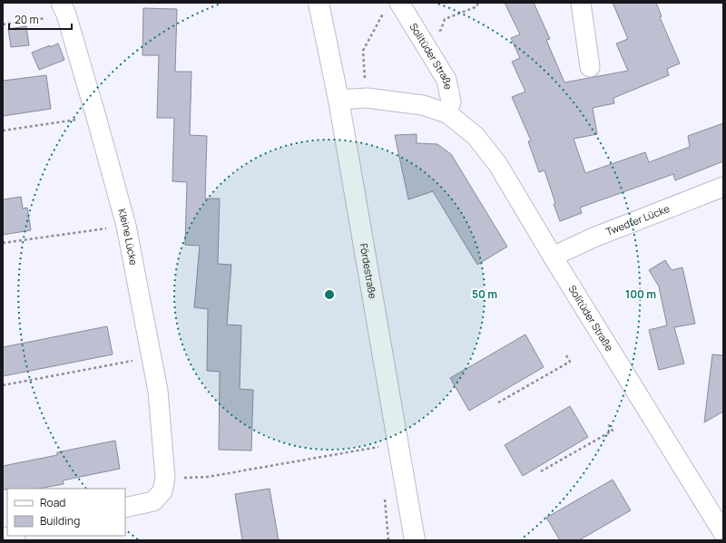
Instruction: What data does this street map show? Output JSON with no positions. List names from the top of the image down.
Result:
{
  "streets": {
    "main road": ["Fördestraße"],
    "street": ["Solitüder Straße", "Twedter Lücke", "Kleine Lücke"]
  },
  "crossings": [
    ["Solitüder Straße", "Twedter Lücke"],
    ["Solitüder Straße", "Fördestraße"]
  ],
  "legend": ["Road", "Building"],
  "scale_bar": "20 m",
  "rings": ["50 m", "100 m"]
}
